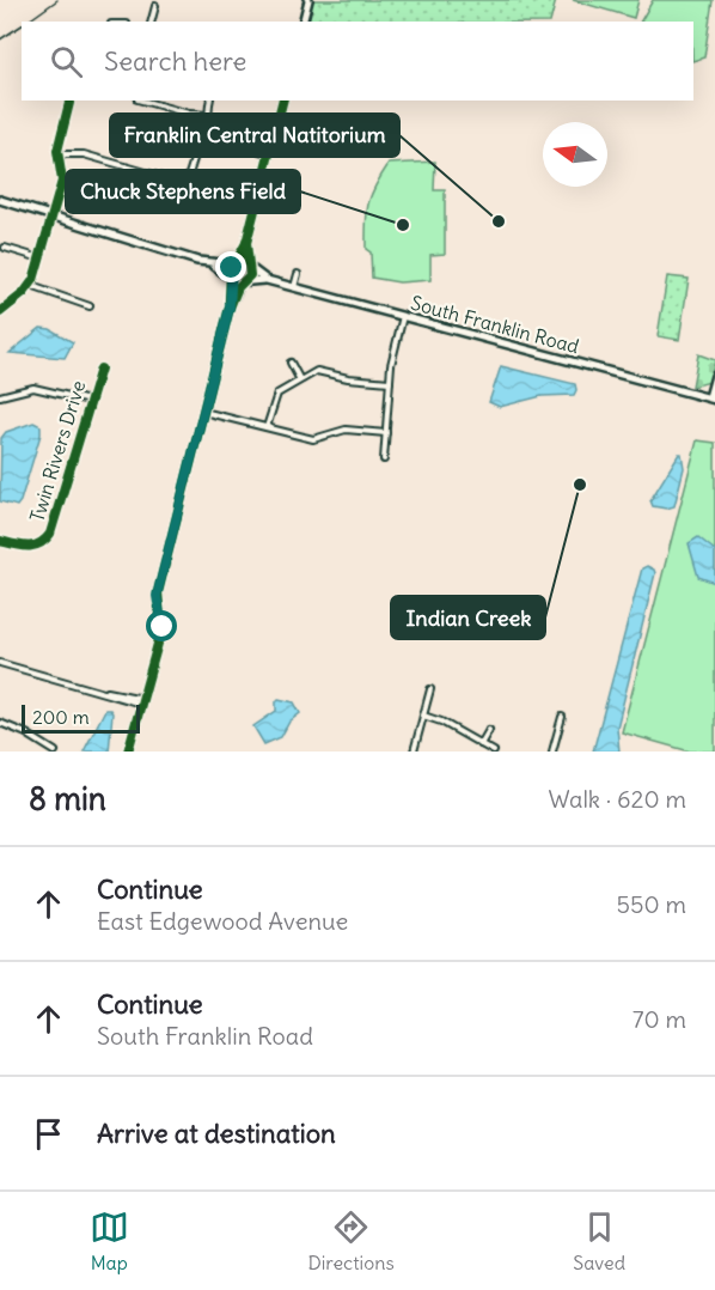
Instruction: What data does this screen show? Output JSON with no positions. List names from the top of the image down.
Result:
{
  "streets": {
    "main road": ["South Franklin Road"],
    "street": ["Twin Rivers Drive"]
  },
  "places": ["Franklin Central Natitorium", "Chuck Stephens Field", "Indian Creek"],
  "scale_bar": "200 m",
  "north": "left",
  "page": {
    "search": "Search here",
    "scale": "200 m",
    "heading": ["8 min", "Walk · 620 m"],
    "list": [
      ["Continue", "East Edgewood Avenue", "550 m"],
      ["Continue", "South Franklin Road", "70 m"],
      "Arrive at destination"
    ],
    "nav": ["Map", "Directions", "Saved"]
  }
}
